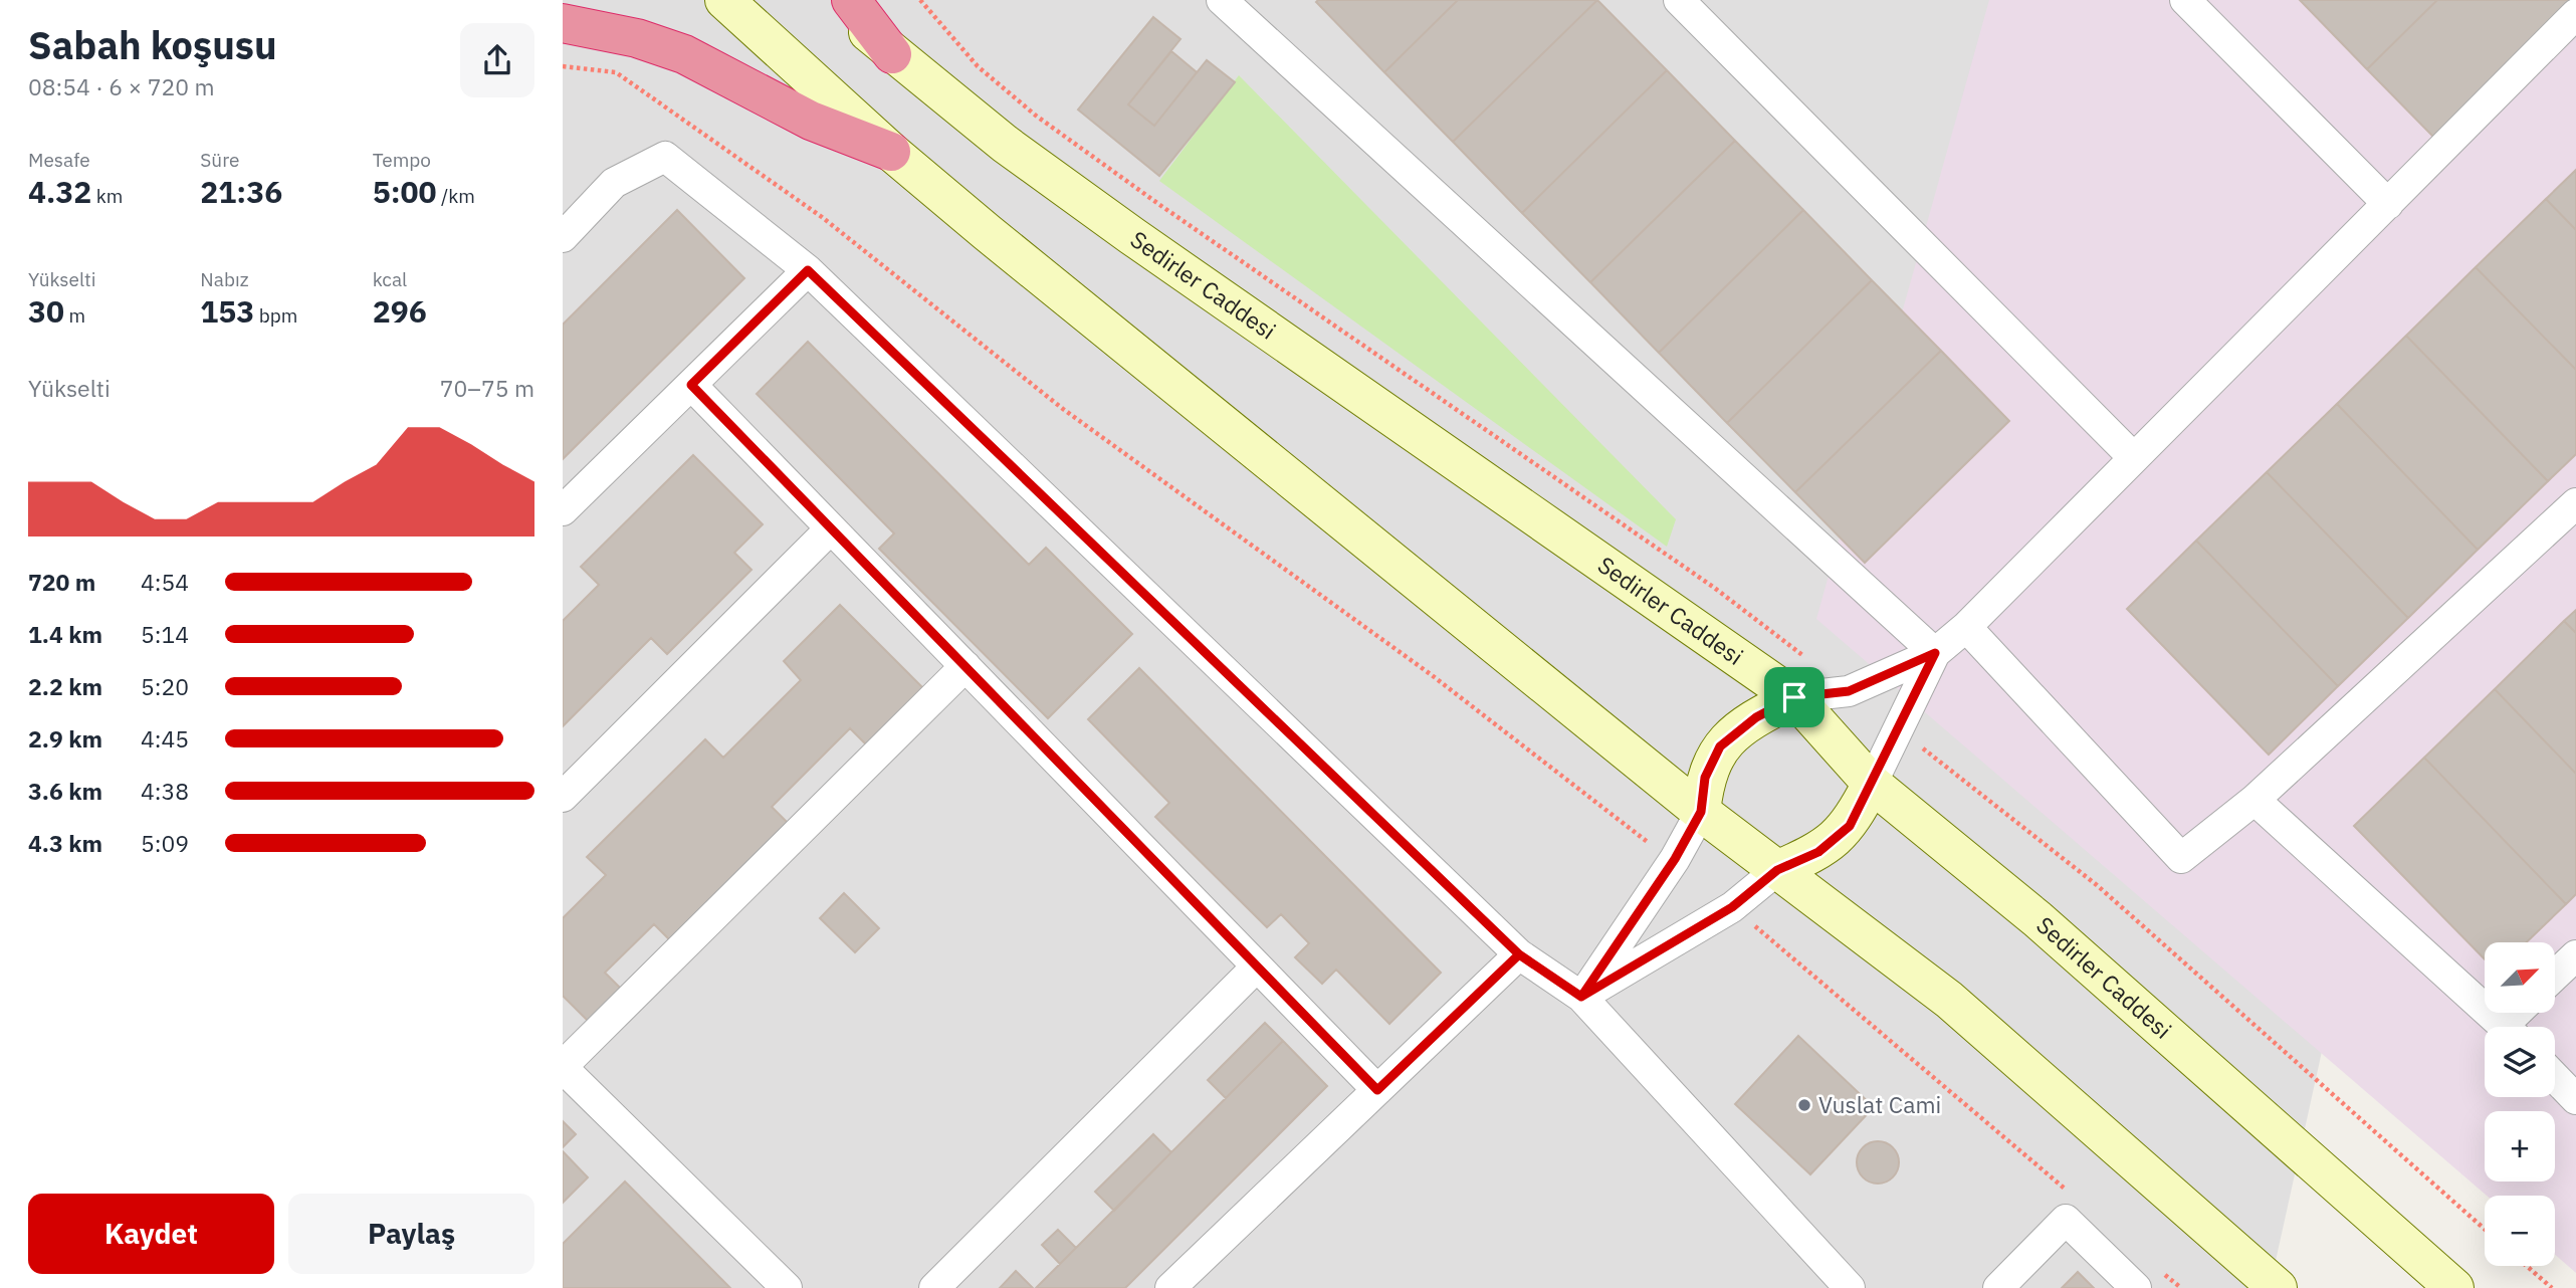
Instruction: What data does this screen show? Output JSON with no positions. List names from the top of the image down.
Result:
{
  "streets": {
    "main road": ["Sedirler Caddesi"]
  },
  "places": ["Vuslat Cami"],
  "north": "top right",
  "page": {
    "heading": ["Sabah koşusu", "08:54 · 6 × 720 m"],
    "stats": [
      ["Mesafe", "4.32 km"],
      ["Süre", "21:36"],
      ["Tempo", "5:00 /km"],
      ["Yükselti", "30 m"],
      ["Nabız", "153 bpm"],
      ["kcal", "296"]
    ],
    "chart": ["Yükselti", "70–75 m"],
    "list": [
      {
        "name": "720 m",
        "note": "4:54"
      },
      {
        "name": "1.4 km",
        "note": "5:14"
      },
      {
        "name": "2.2 km",
        "note": "5:20"
      },
      {
        "name": "2.9 km",
        "note": "4:45"
      },
      {
        "name": "3.6 km",
        "note": "4:38"
      },
      {
        "name": "4.3 km",
        "note": "5:09"
      }
    ],
    "map_buttons": ["+", "−"],
    "buttons": ["Kaydet", "Paylaş"]
  }
}
